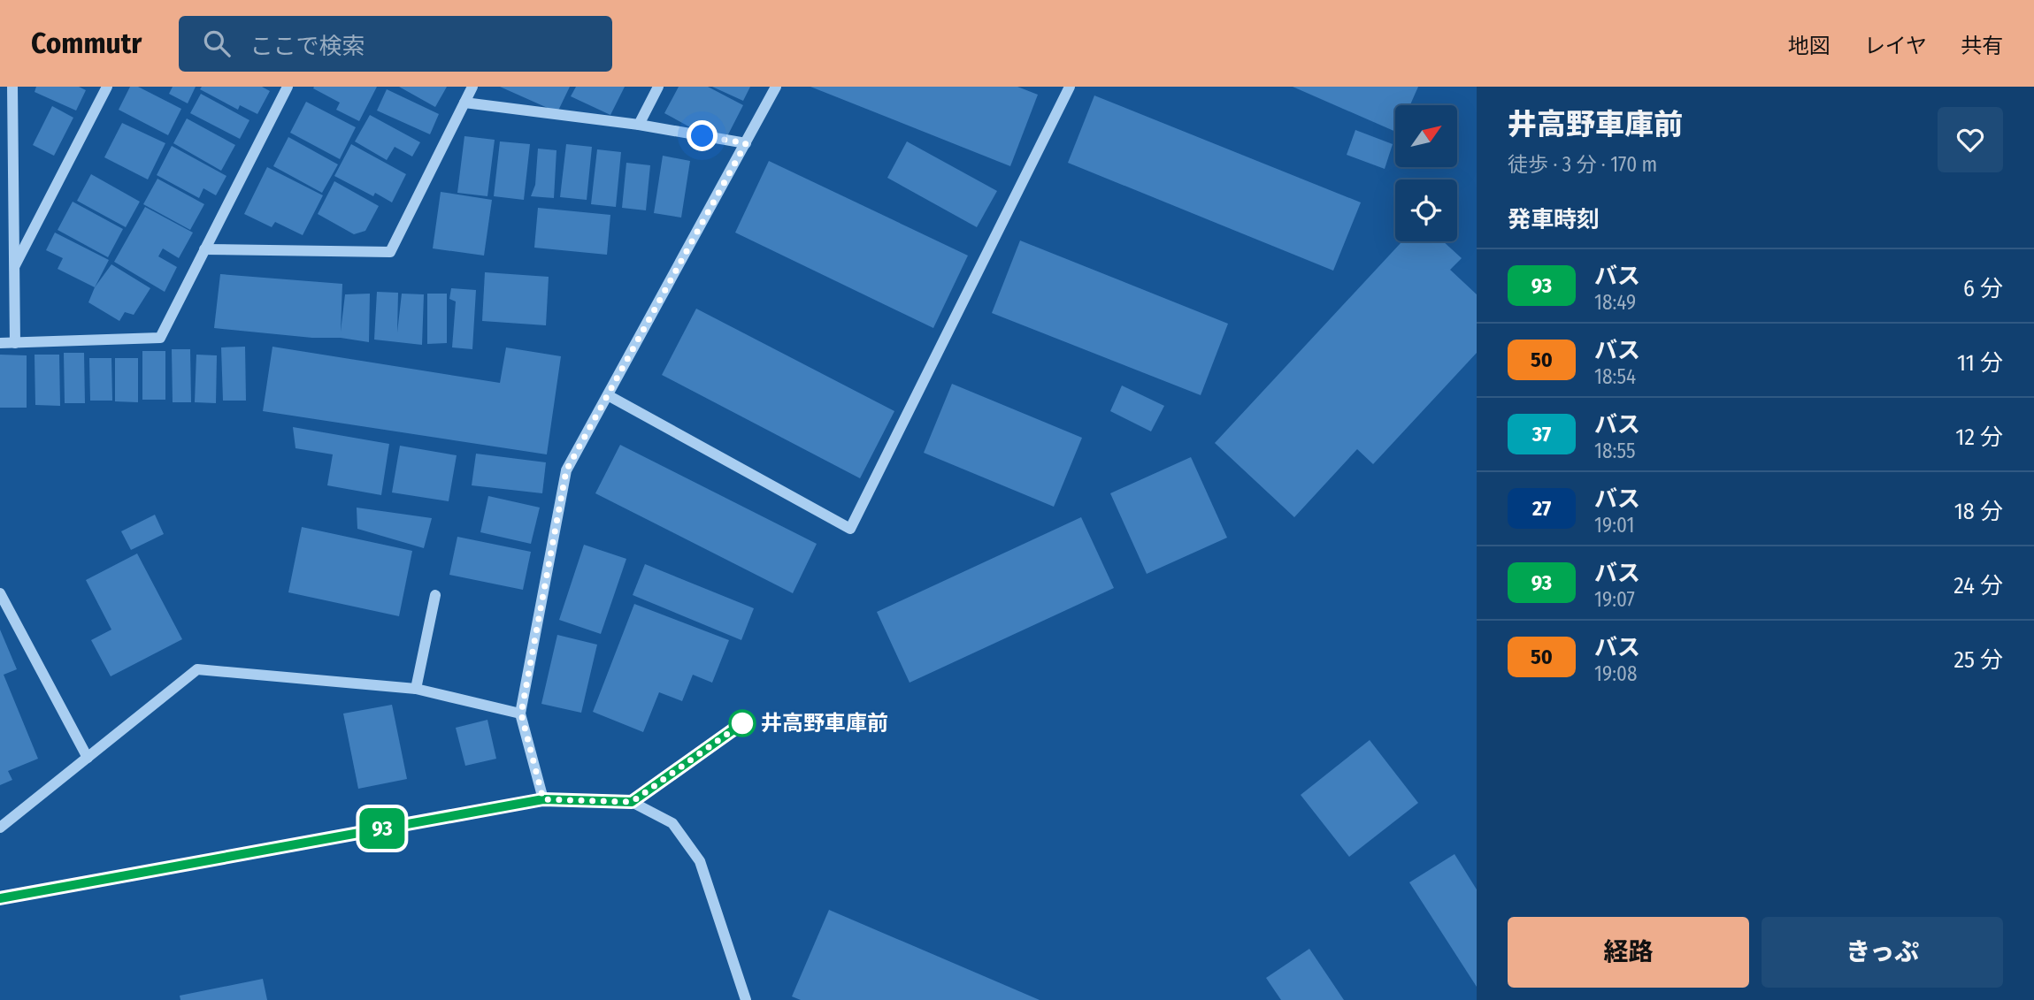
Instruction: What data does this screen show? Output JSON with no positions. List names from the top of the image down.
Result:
{
  "places": ["井高野車庫前"],
  "lines": ["bus line 93"],
  "north": "top right",
  "page": {
    "header": "Commutr",
    "search": "ここで検索",
    "nav": ["地図", "レイヤ", "共有"],
    "on_map": "93",
    "heading": [
      ["井高野車庫前", "徒歩 · 3 分 · 170 m"],
      "発車時刻"
    ],
    "list": [
      {
        "mark": "93",
        "name": "バス",
        "note": "18:49",
        "value": "6 分"
      },
      {
        "mark": "50",
        "name": "バス",
        "note": "18:54",
        "value": "11 分"
      },
      {
        "mark": "37",
        "name": "バス",
        "note": "18:55",
        "value": "12 分"
      },
      {
        "mark": "27",
        "name": "バス",
        "note": "19:01",
        "value": "18 分"
      },
      {
        "mark": "93",
        "name": "バス",
        "note": "19:07",
        "value": "24 分"
      },
      {
        "mark": "50",
        "name": "バス",
        "note": "19:08",
        "value": "25 分"
      }
    ],
    "buttons": ["経路", "きっぷ"]
  }
}
